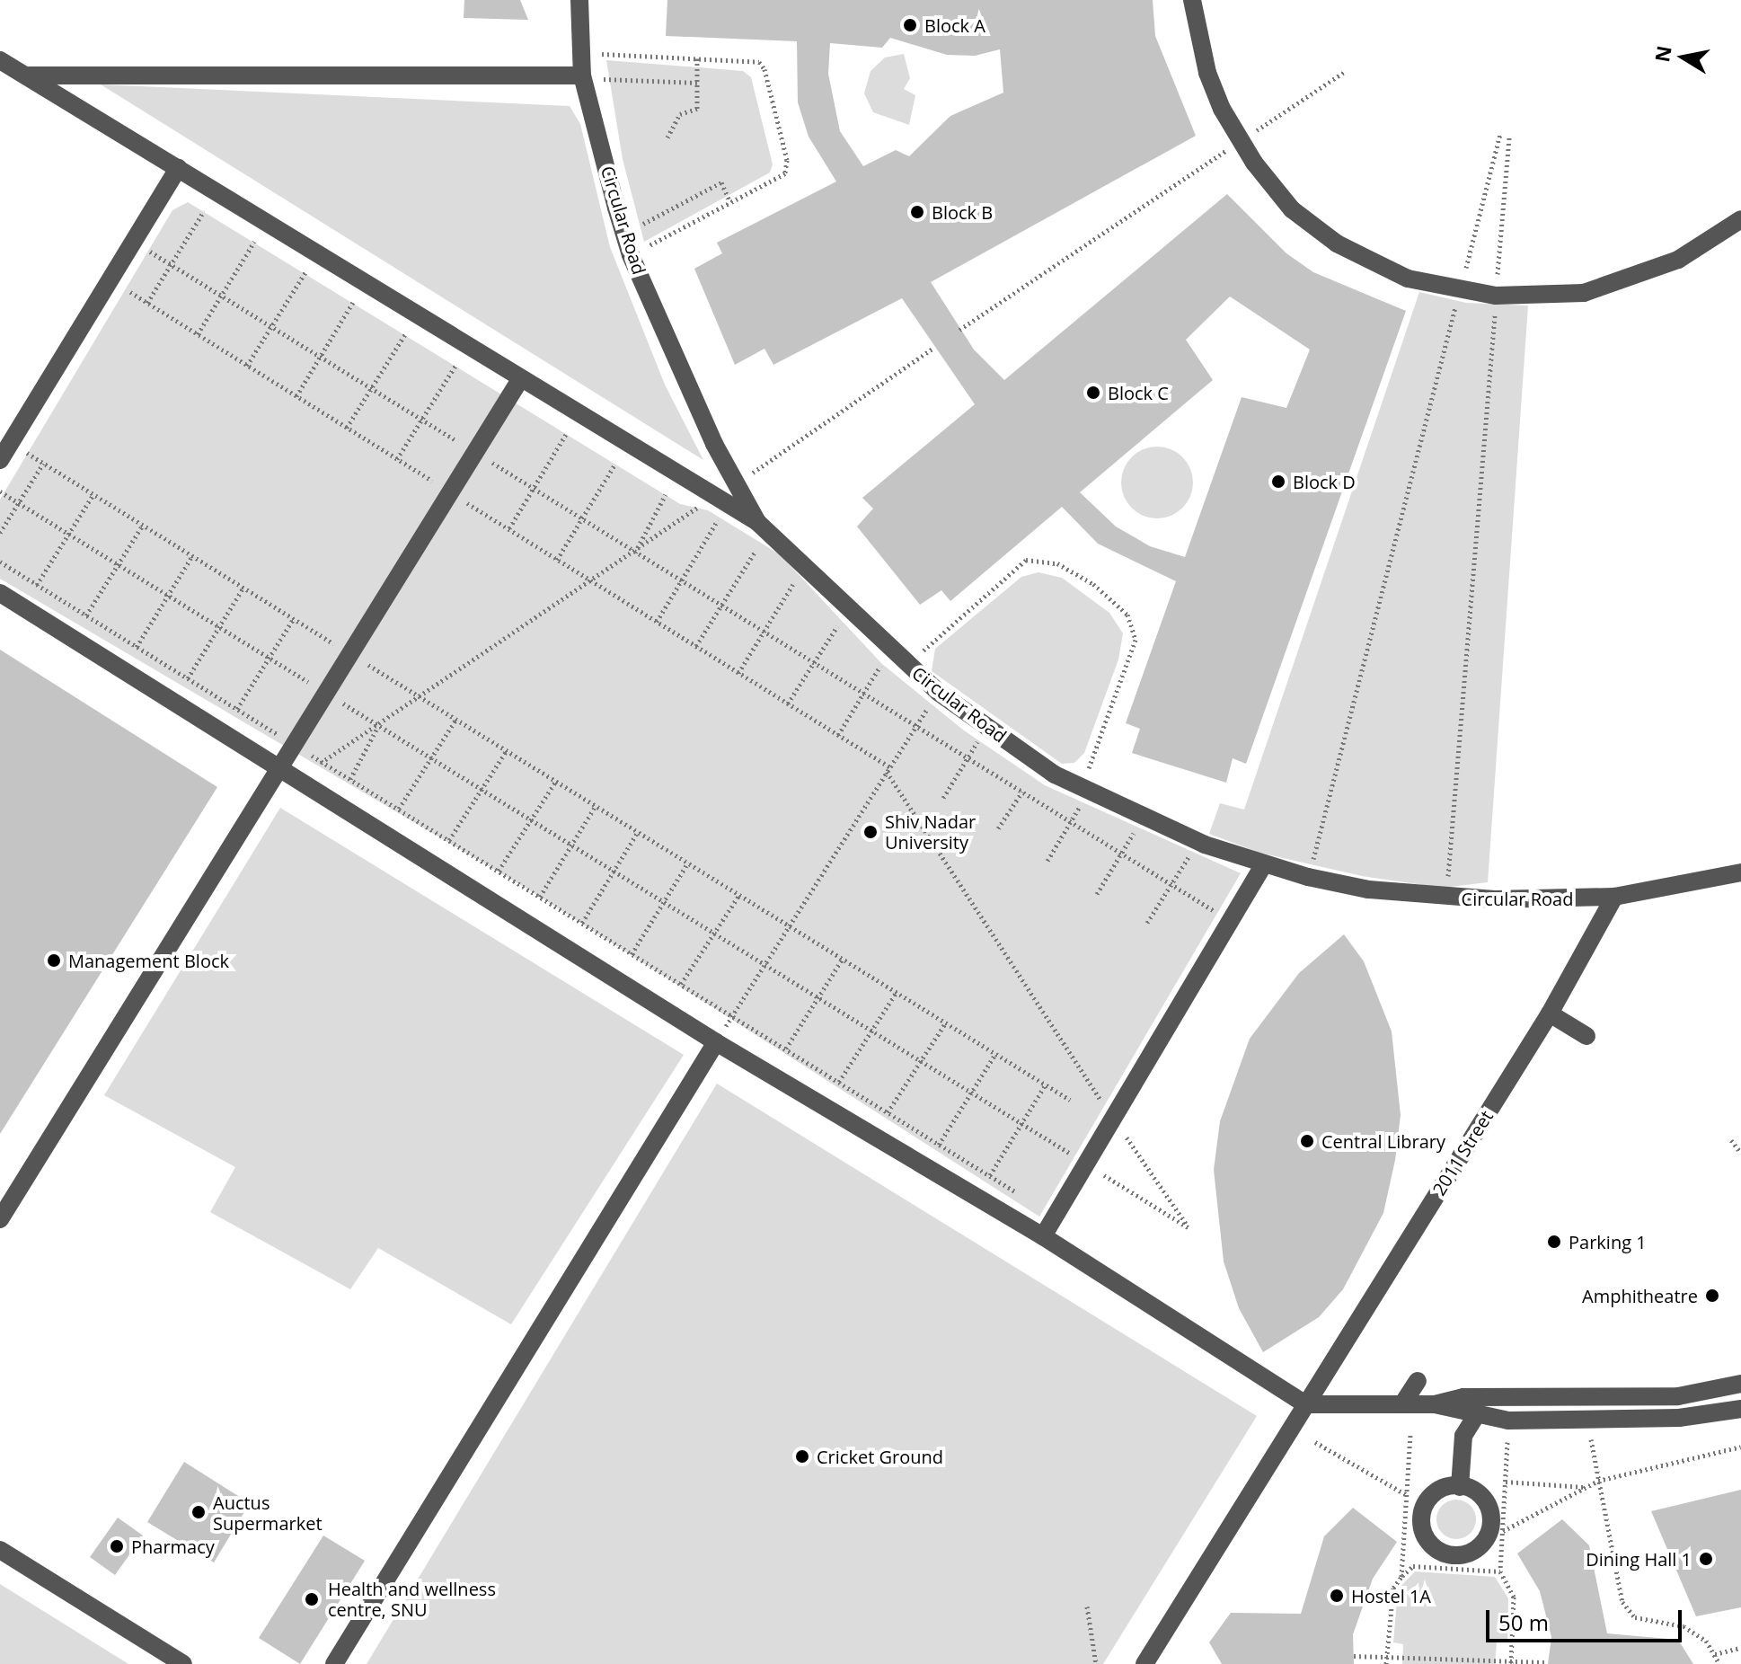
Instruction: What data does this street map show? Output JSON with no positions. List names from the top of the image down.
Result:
{
  "streets": {
    "street": ["Circular Road", "2011 Street"]
  },
  "crossings": [
    ["Circular Road", "2011 Street"]
  ],
  "places": [
    "Block A",
    "Block B",
    "Block C",
    "Block D",
    "Shiv Nadar University",
    "Management Block",
    "Central Library",
    "Parking 1",
    "Amphitheatre",
    "Cricket Ground",
    "Auctus Supermarket",
    "Pharmacy",
    "Dining Hall 1",
    "Hostel 1A",
    "Health and wellness centre, SNU"
  ],
  "scale_bar": "50 m",
  "north": "left"
}
